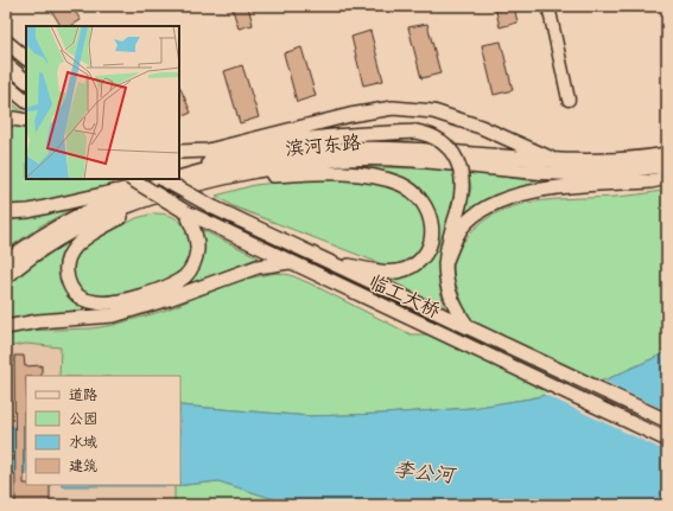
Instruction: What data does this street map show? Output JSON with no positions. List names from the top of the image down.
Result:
{
  "streets": {
    "main road": ["滨河东路", "临工大桥"]
  },
  "crossings": [
    ["滨河东路", "临工大桥"]
  ],
  "water": ["李公河"],
  "legend": [
    "道路",
    "公园",
    "水域",
    "建筑"
  ]
}
